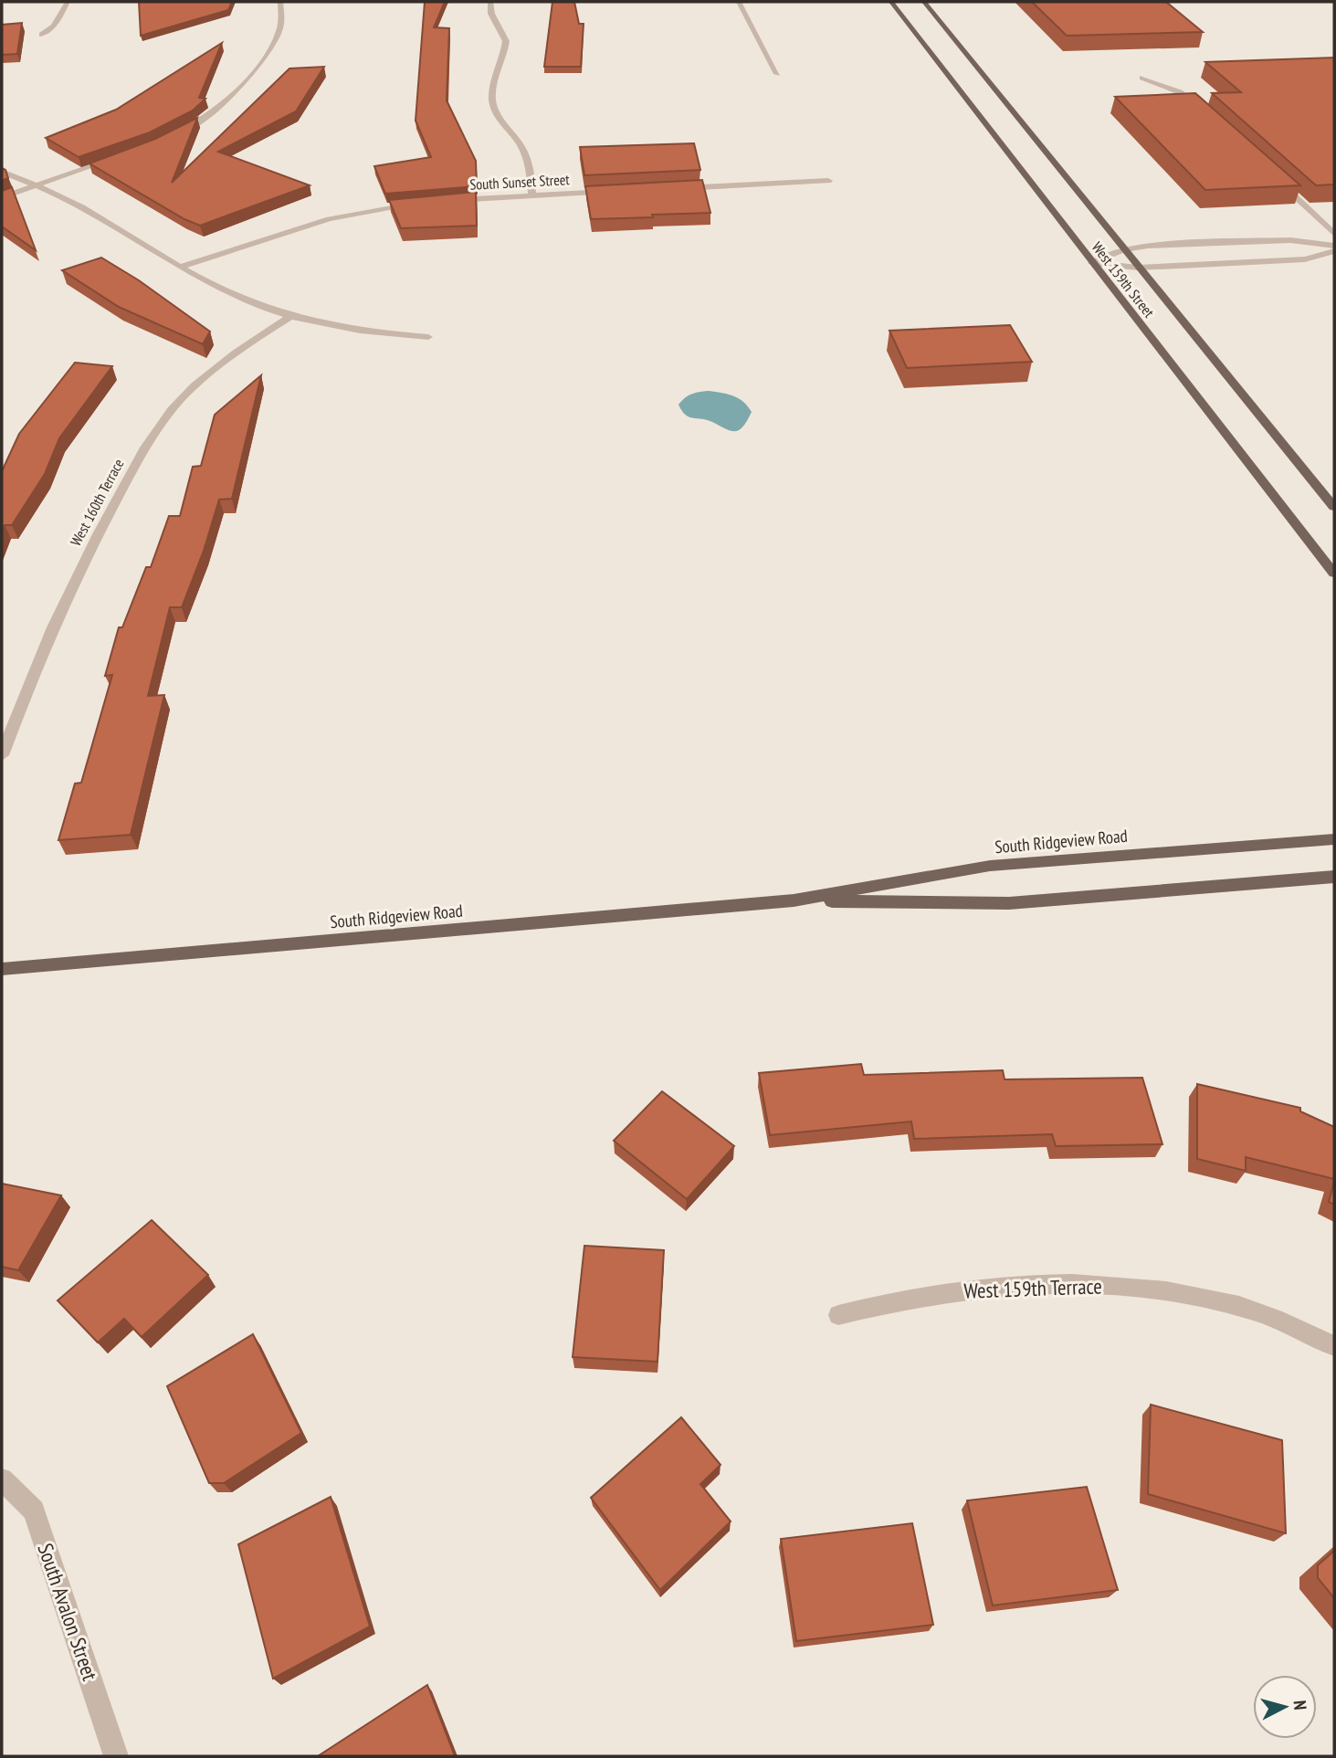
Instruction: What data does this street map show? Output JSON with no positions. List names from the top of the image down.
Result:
{
  "streets": {
    "main road": ["West 159th Street", "South Ridgeview Road"],
    "street": [
      "South Sunset Street",
      "West 160th Terrace",
      "West 159th Terrace",
      "South Avalon Street"
    ]
  },
  "north": "right"
}
